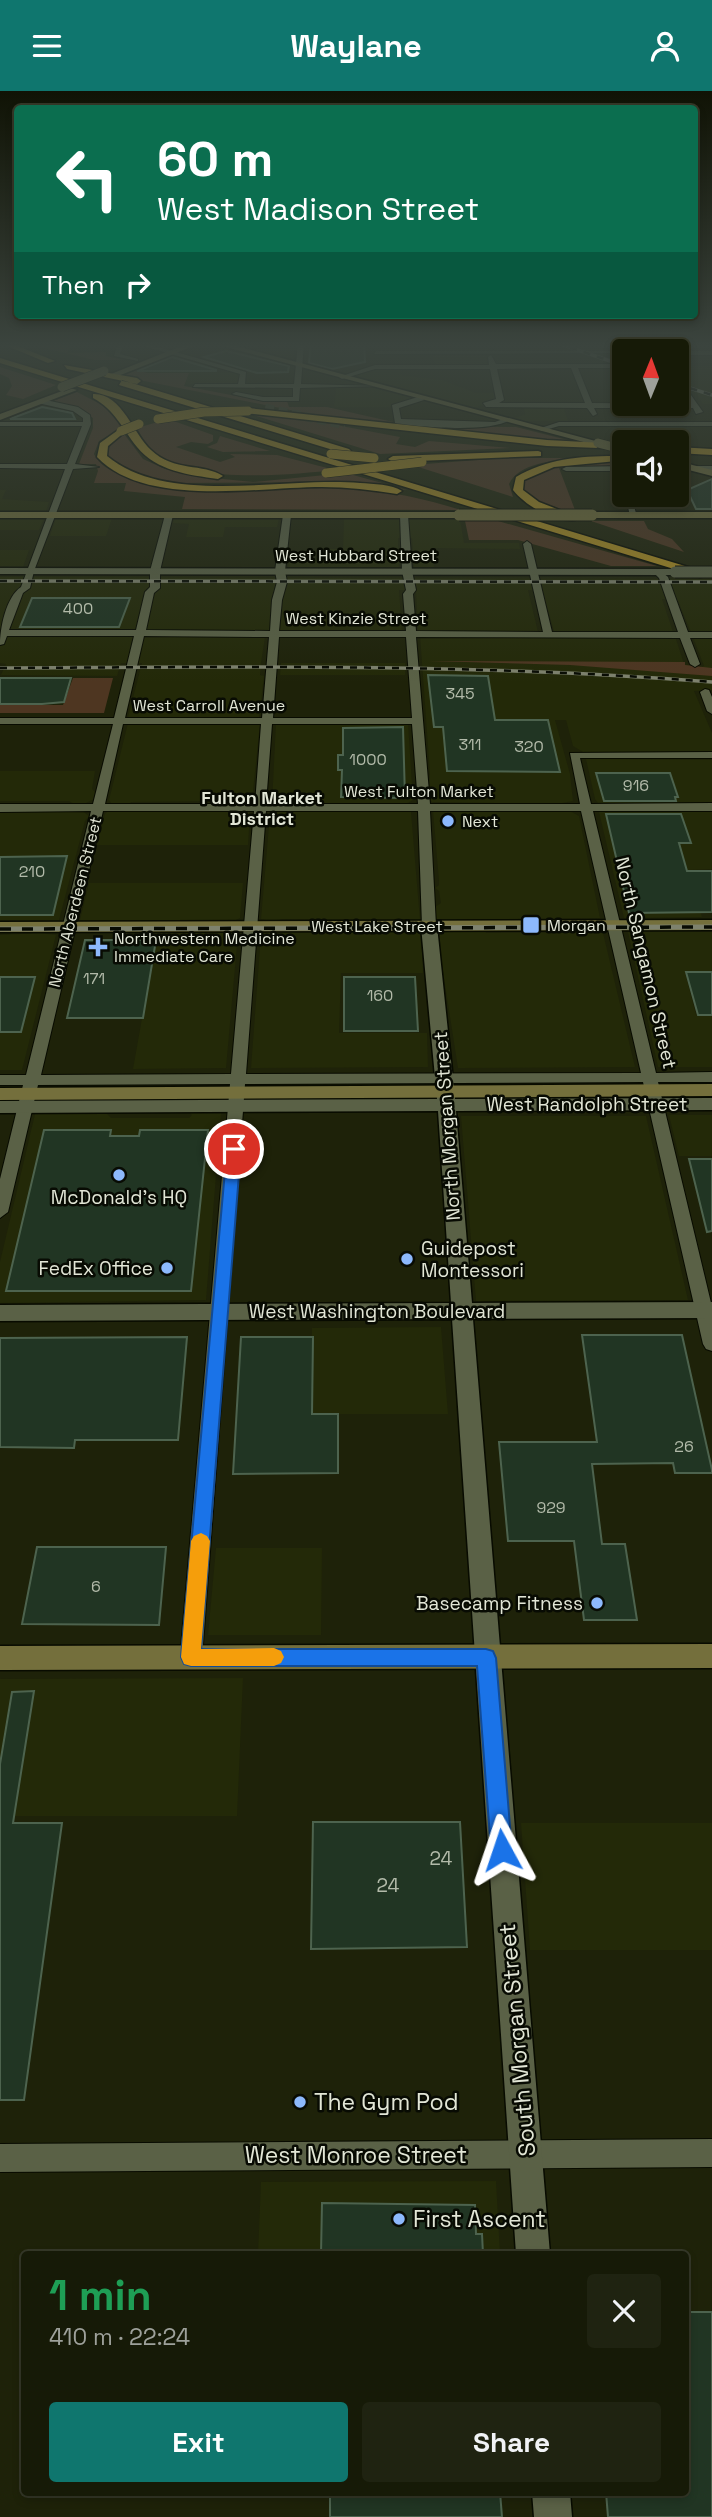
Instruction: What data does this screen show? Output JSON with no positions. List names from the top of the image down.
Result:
{
  "streets": {
    "main road": ["West Lake Street", "West Randolph Street"],
    "street": [
      "West Hubbard Street",
      "West Kinzie Street",
      "West Carroll Avenue",
      "West Fulton Market",
      "North Aberdeen Street",
      "North Sangamon Street",
      "North Morgan Street",
      "West Washington Boulevard",
      "South Morgan Street",
      "West Monroe Street"
    ]
  },
  "crossings": [
    ["West Hubbard Street", "North Aberdeen Street"],
    ["West Hubbard Street", "North Morgan Street"],
    ["West Kinzie Street", "North Aberdeen Street"],
    ["West Kinzie Street", "North Morgan Street"],
    ["West Carroll Avenue", "North Aberdeen Street"],
    ["West Carroll Avenue", "North Morgan Street"],
    ["West Fulton Market", "North Aberdeen Street"],
    ["West Fulton Market", "North Sangamon Street"],
    ["West Fulton Market", "North Morgan Street"],
    ["North Aberdeen Street", "West Lake Street"],
    ["North Aberdeen Street", "West Randolph Street"],
    ["West Lake Street", "North Sangamon Street"],
    ["West Lake Street", "North Morgan Street"],
    ["North Sangamon Street", "West Randolph Street"],
    ["North Sangamon Street", "West Washington Boulevard"],
    ["West Randolph Street", "North Morgan Street"],
    ["North Morgan Street", "West Washington Boulevard"],
    ["North Morgan Street", "South Morgan Street"],
    ["South Morgan Street", "West Monroe Street"]
  ],
  "districts": ["Fulton Market District"],
  "places": {
    "other": [
      "Next",
      "McDonald’s HQ",
      "Guidepost Montessori",
      "FedEx Office",
      "Basecamp Fitness",
      "The Gym Pod",
      "First Ascent"
    ],
    "transit": ["Morgan"],
    "health": ["Northwestern Medicine Immediate Care"]
  },
  "house_numbers": [
    "400",
    "345",
    "311",
    "320",
    "1000",
    "916",
    "210",
    "171",
    "160",
    "26",
    "929",
    "6",
    "24",
    "24"
  ],
  "north": "top",
  "page": {
    "header": "Waylane",
    "turn": ["60 m", "West Madison Street"],
    "then": "Then",
    "heading": ["1 min", "410 m · 22:24"],
    "buttons": ["Exit", "Share"]
  }
}
